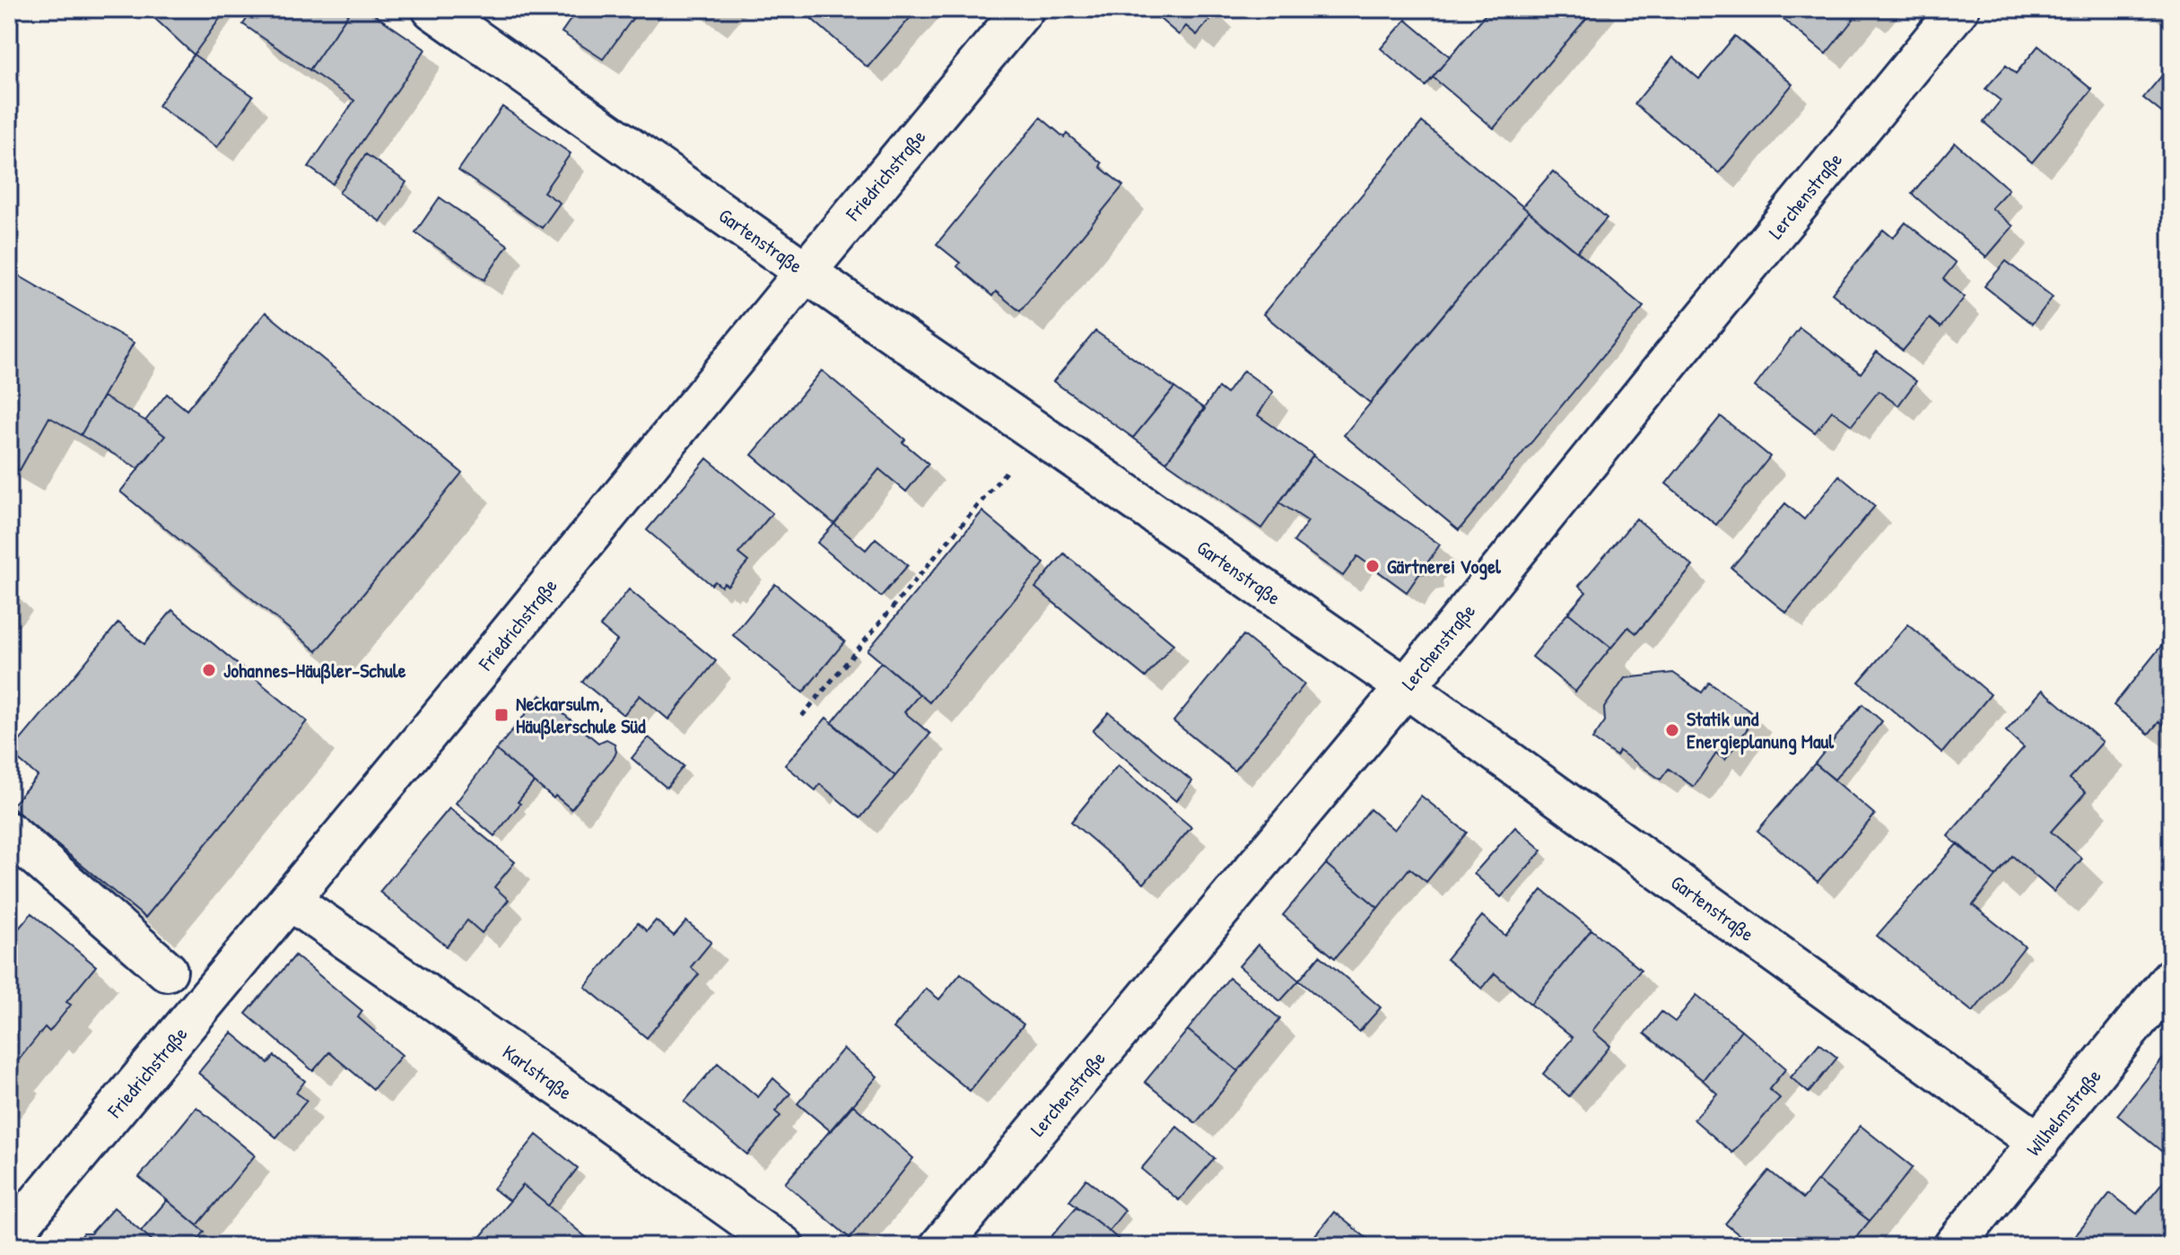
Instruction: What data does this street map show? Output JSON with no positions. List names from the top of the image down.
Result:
{
  "streets": {
    "street": [
      "Friedrichstraße",
      "Lerchenstraße",
      "Gartenstraße",
      "Karlstraße",
      "Wilhelmstraße"
    ]
  },
  "crossings": [
    ["Friedrichstraße", "Gartenstraße"],
    ["Friedrichstraße", "Karlstraße"],
    ["Lerchenstraße", "Gartenstraße"],
    ["Gartenstraße", "Wilhelmstraße"]
  ],
  "places": {
    "other": ["Gärtnerei Vogel", "Johannes-Häußler-Schule", "Statik und Energieplanung Maul"],
    "transit": ["Neckarsulm, Häußlerschule Süd"]
  }
}
